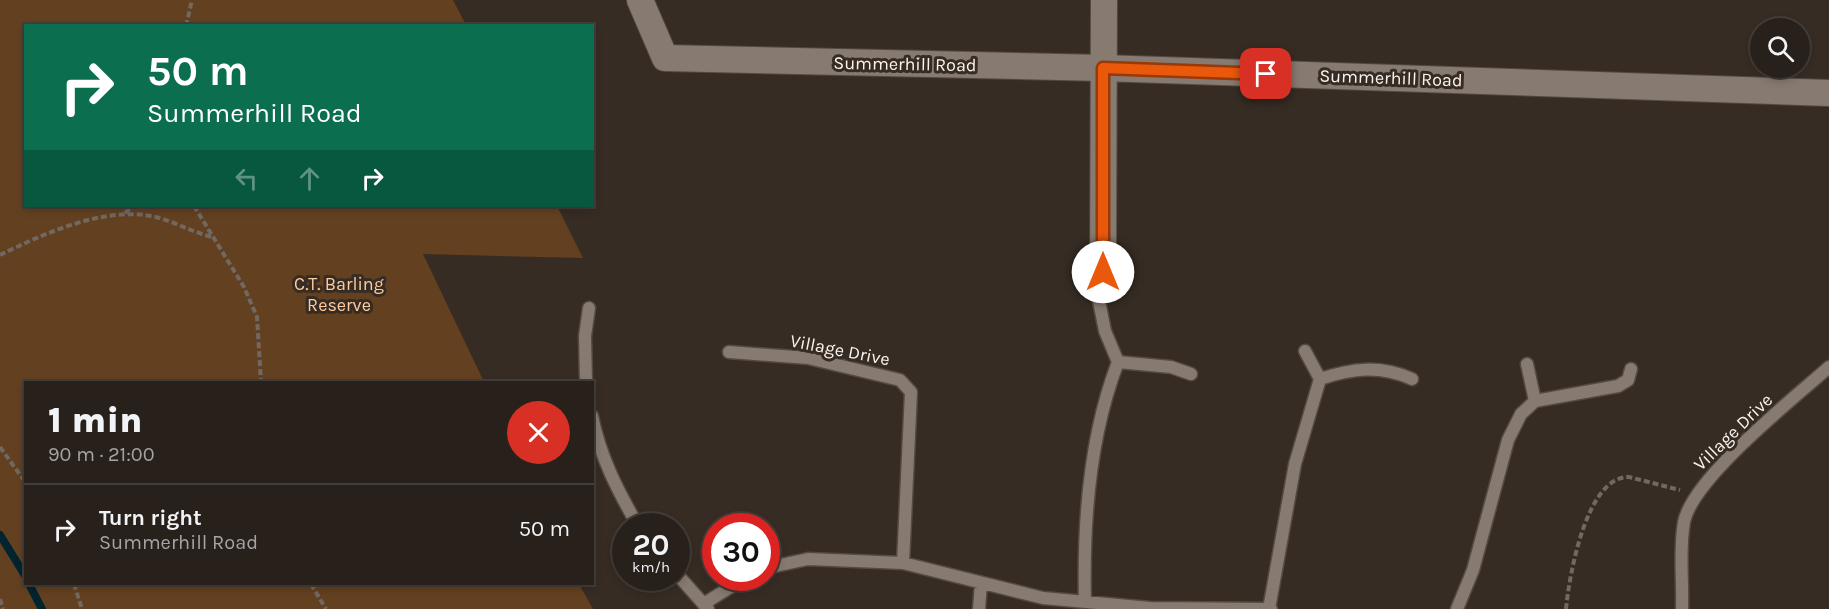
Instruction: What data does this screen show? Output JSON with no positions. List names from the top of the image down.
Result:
{
  "streets": {
    "street": ["Summerhill Road"],
    "lane": ["Village Drive"]
  },
  "parks": ["C.T. Barling Reserve"],
  "page": {
    "turn": ["50 m", "Summerhill Road"],
    "heading": ["1 min", "90 m · 21:00"],
    "list": [
      {
        "name": "Turn right",
        "note": "Summerhill Road",
        "value": "50 m"
      }
    ],
    "speed": "20 km/h",
    "limit": "30"
  }
}
